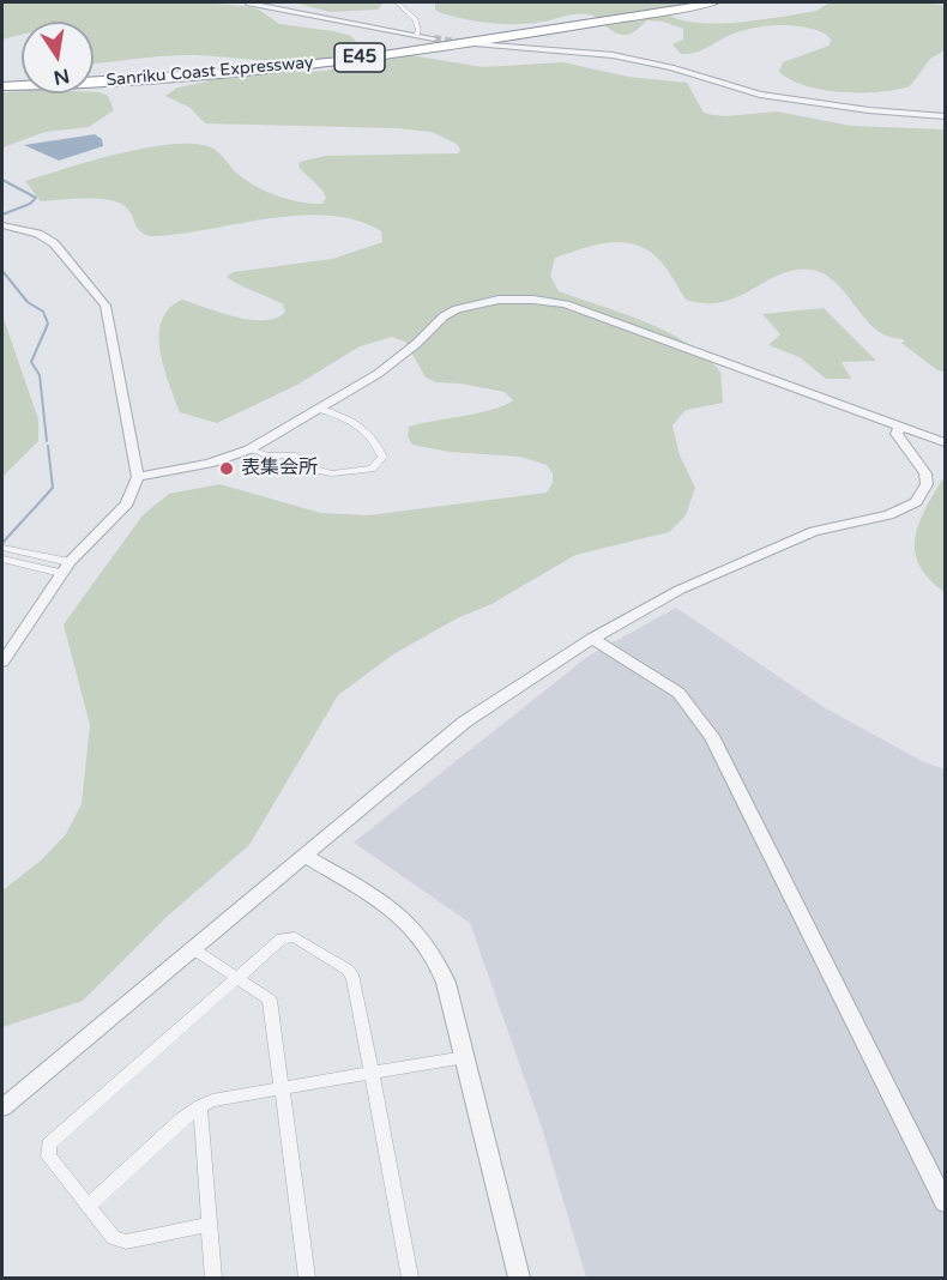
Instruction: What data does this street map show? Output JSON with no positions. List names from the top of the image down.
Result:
{
  "streets": {
    "highway": ["E45", "Sanriku Coast Expressway"]
  },
  "places": ["表集会所"],
  "north": "bottom"
}
